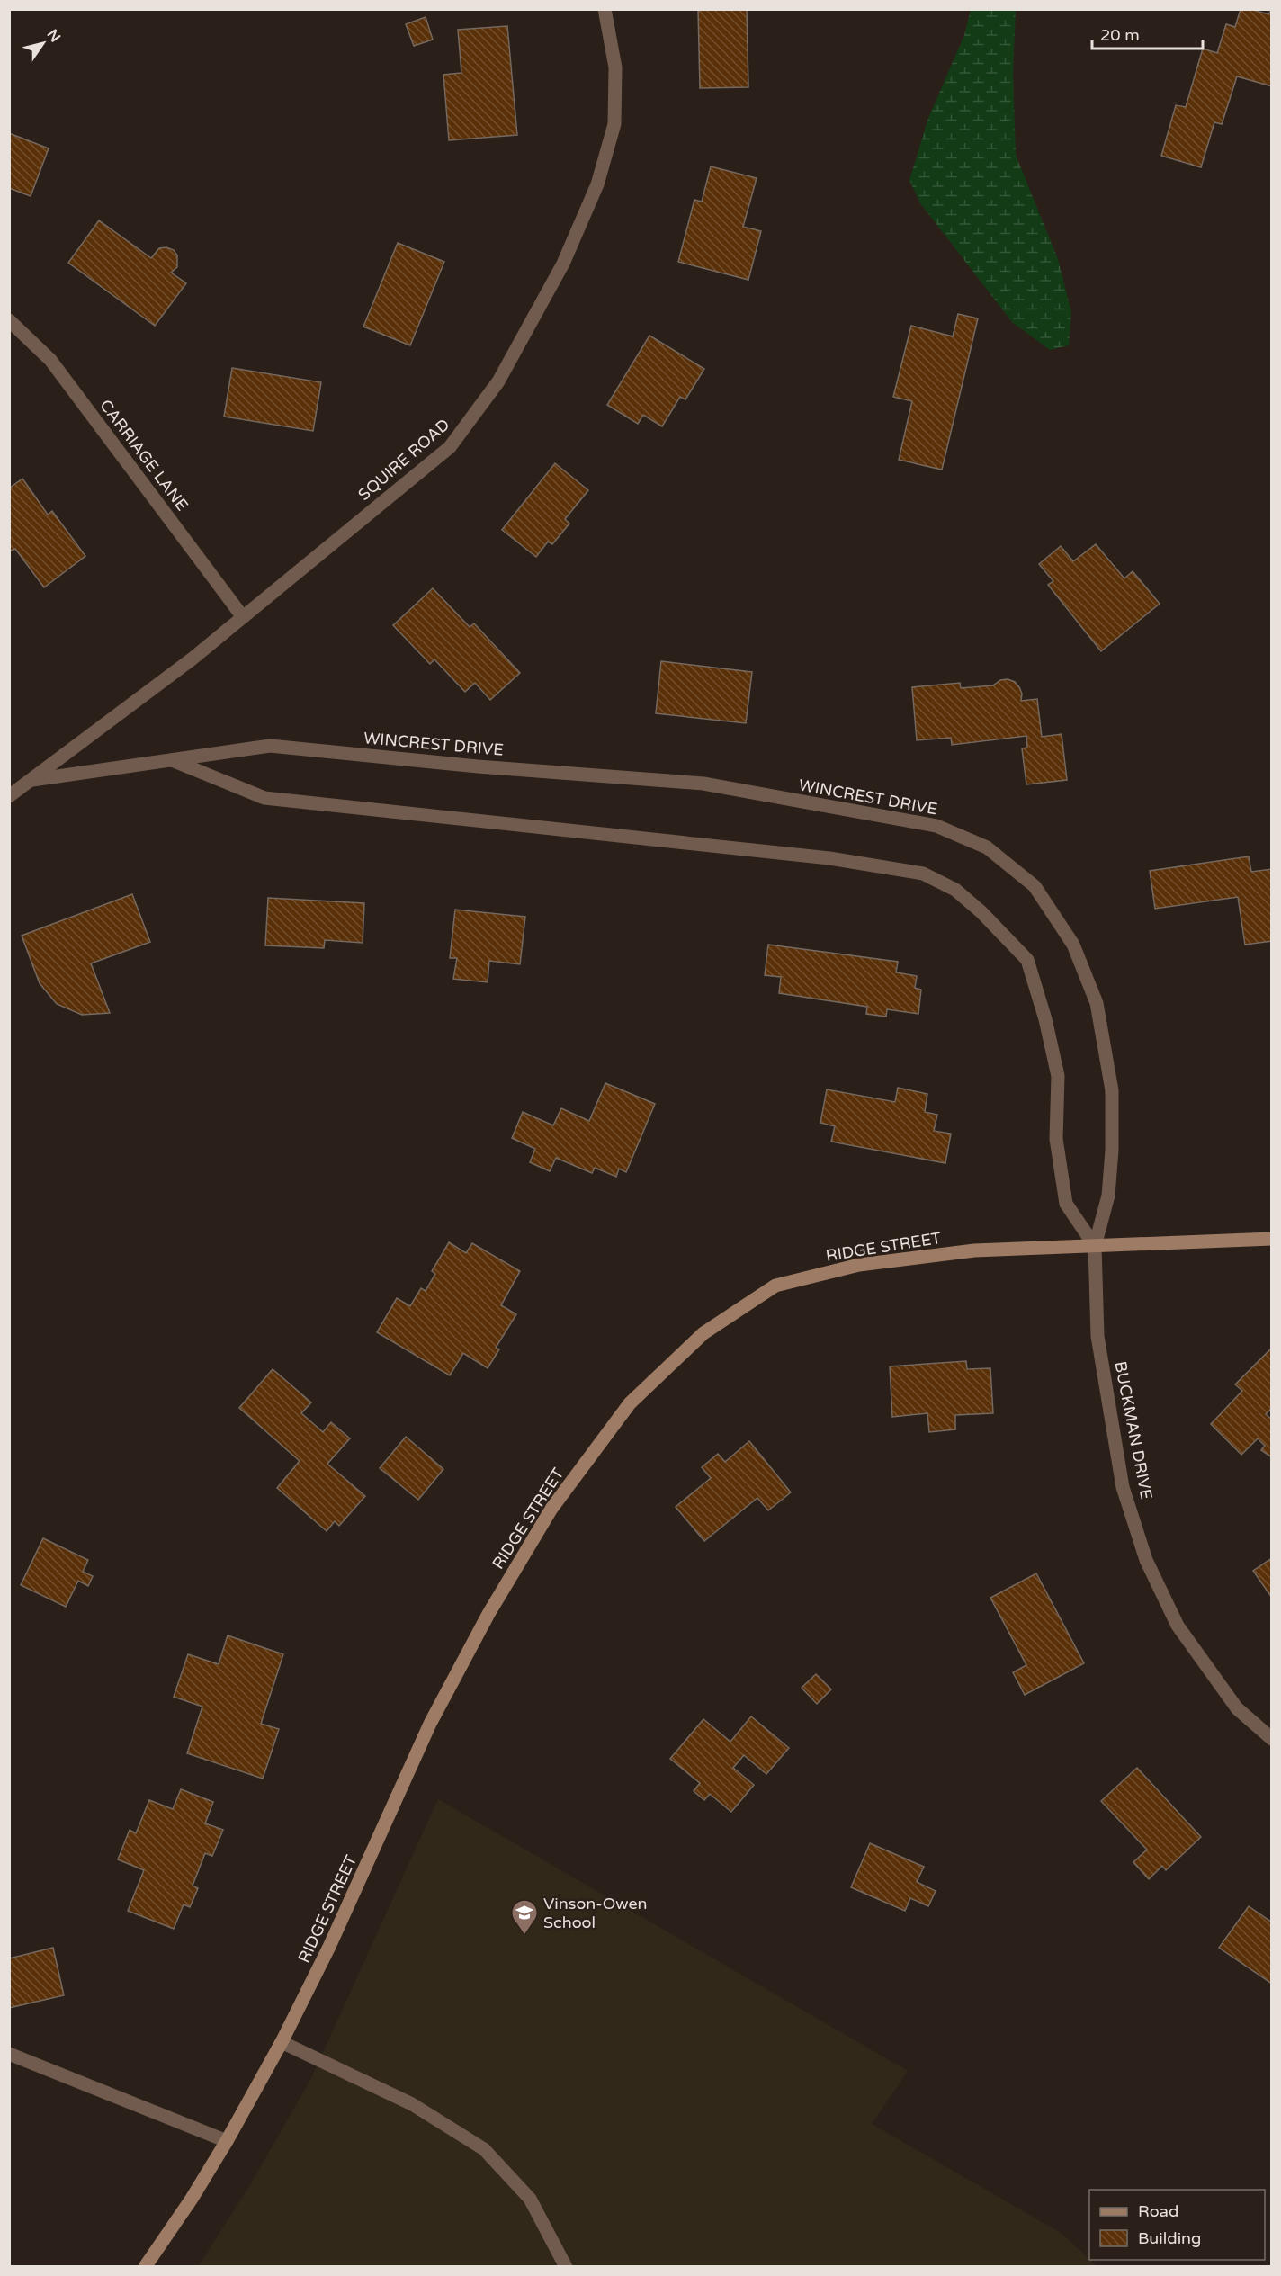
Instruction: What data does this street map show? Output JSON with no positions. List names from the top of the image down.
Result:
{
  "streets": {
    "street": [
      "CARRIAGE LANE",
      "SQUIRE ROAD",
      "WINCREST DRIVE",
      "RIDGE STREET",
      "BUCKMAN DRIVE"
    ]
  },
  "crossings": [
    ["CARRIAGE LANE", "SQUIRE ROAD"],
    ["SQUIRE ROAD", "WINCREST DRIVE"],
    ["WINCREST DRIVE", "RIDGE STREET"],
    ["WINCREST DRIVE", "BUCKMAN DRIVE"],
    ["RIDGE STREET", "BUCKMAN DRIVE"]
  ],
  "places": {
    "school or university": ["Vinson-Owen School"]
  },
  "legend": ["Road", "Building"],
  "scale_bar": "20 m",
  "north": "top right"
}
